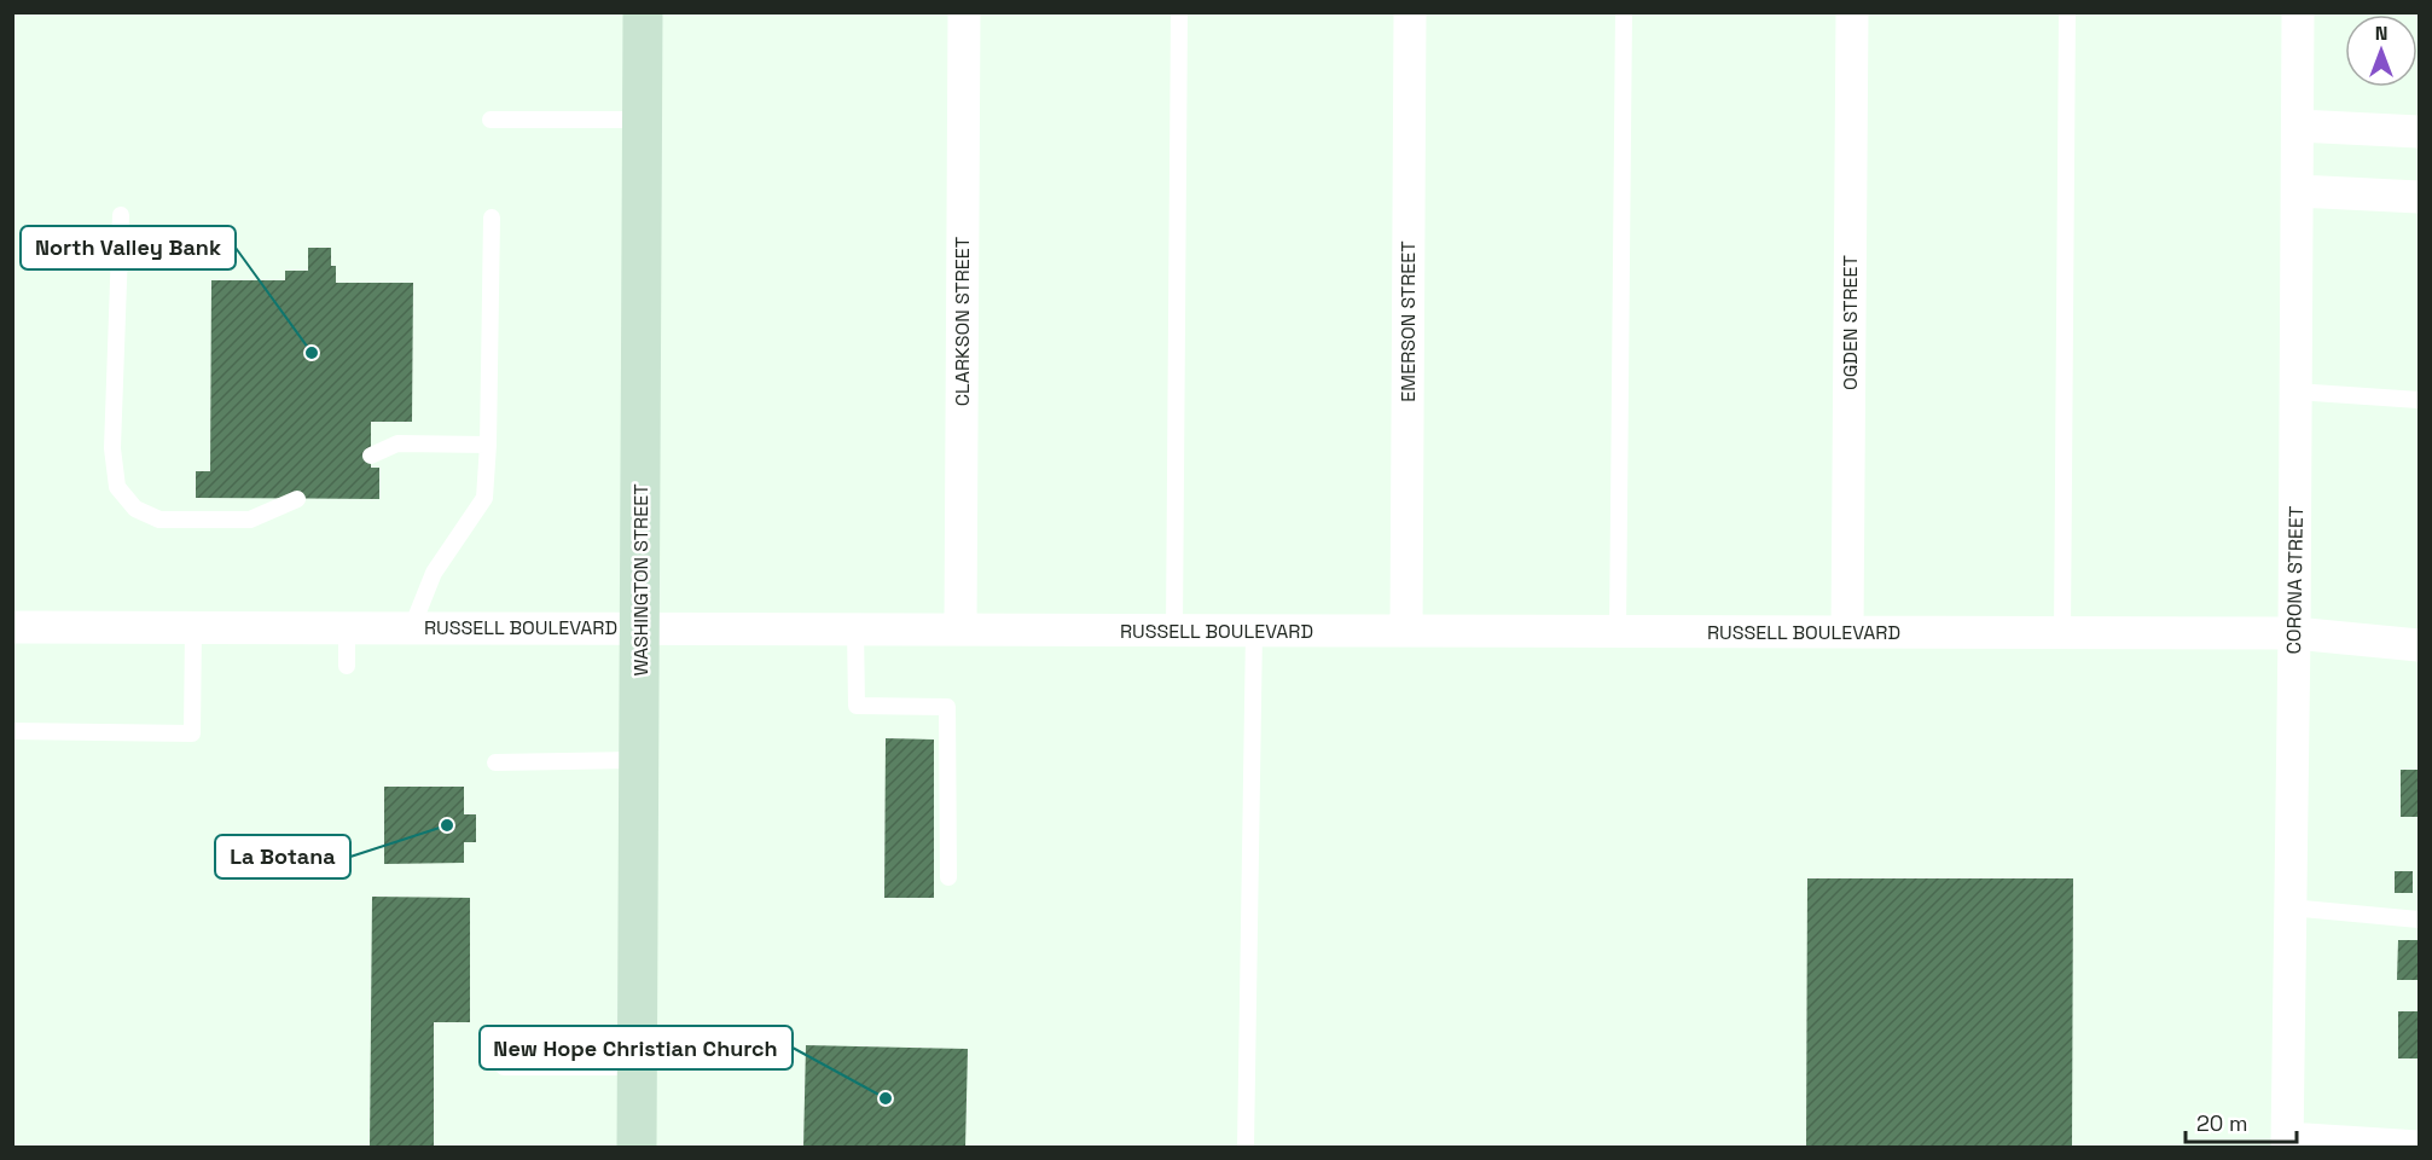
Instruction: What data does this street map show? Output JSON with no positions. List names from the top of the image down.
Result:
{
  "streets": {
    "main road": ["WASHINGTON STREET"],
    "street": [
      "CLARKSON STREET",
      "EMERSON STREET",
      "OGDEN STREET",
      "CORONA STREET",
      "RUSSELL BOULEVARD"
    ]
  },
  "crossings": [
    ["CLARKSON STREET", "RUSSELL BOULEVARD"],
    ["EMERSON STREET", "RUSSELL BOULEVARD"],
    ["OGDEN STREET", "RUSSELL BOULEVARD"],
    ["WASHINGTON STREET", "RUSSELL BOULEVARD"],
    ["CORONA STREET", "RUSSELL BOULEVARD"]
  ],
  "places": ["North Valley Bank", "La Botana", "New Hope Christian Church"],
  "scale_bar": "20 m",
  "north": "top"
}
